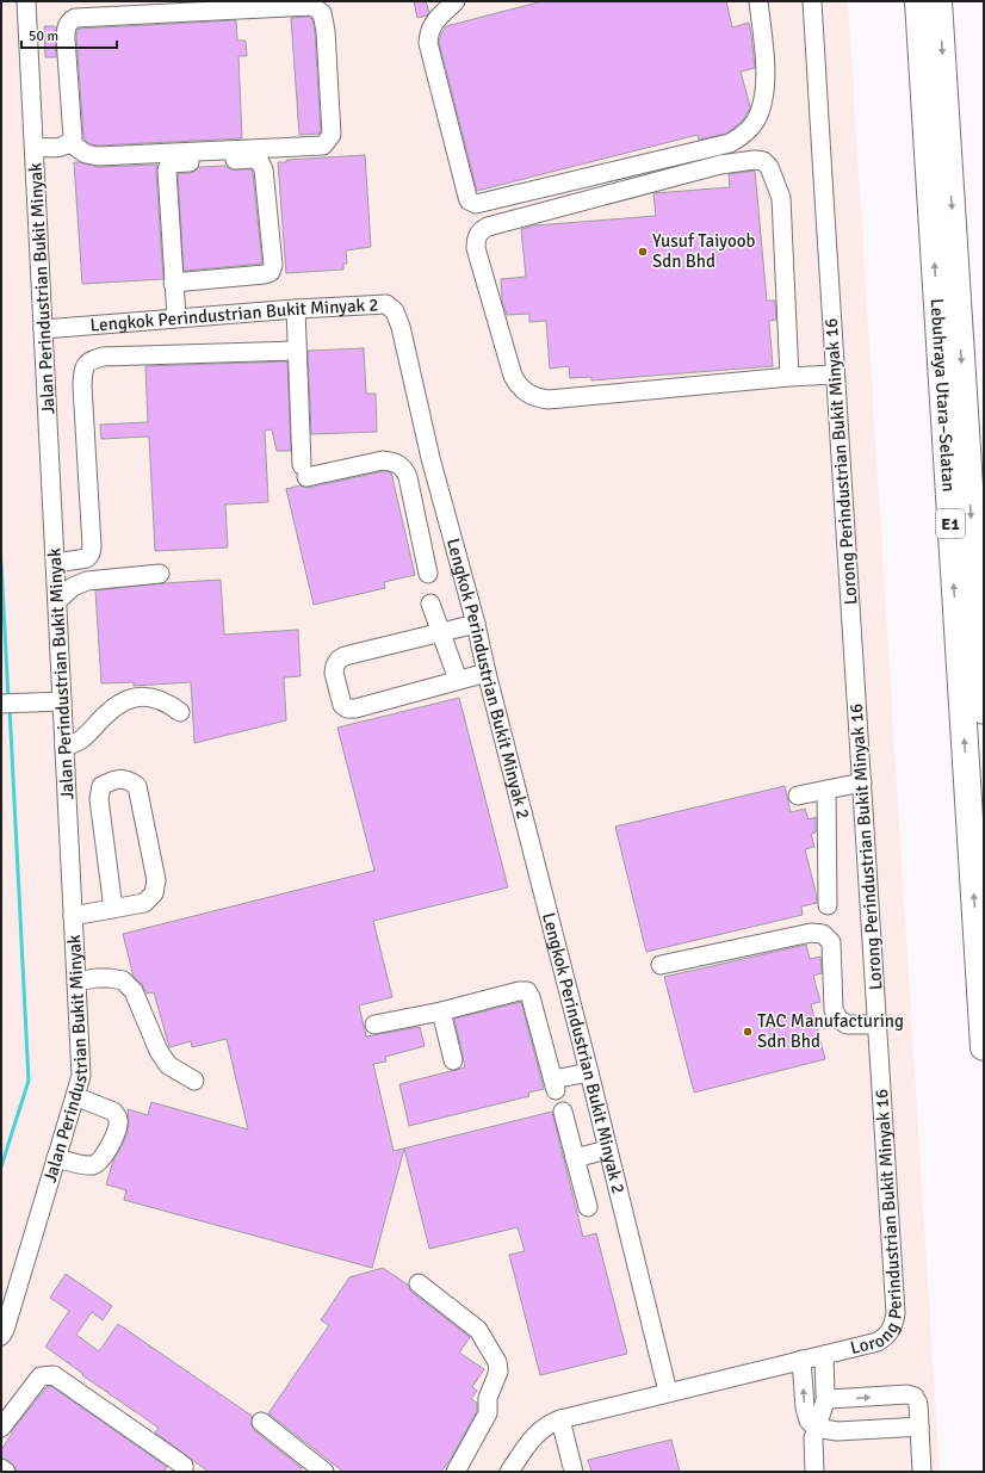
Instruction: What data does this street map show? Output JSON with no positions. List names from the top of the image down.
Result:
{
  "streets": {
    "highway": ["Lebuhraya Utara–Selatan", "E1"],
    "street": ["Jalan Perindustrian Bukit Minyak", "Lengkok Perindustrian Bukit Minyak 2", "Lorong Perindustrian Bukit Minyak 16"]
  },
  "crossings": [
    ["Jalan Perindustrian Bukit Minyak", "Lengkok Perindustrian Bukit Minyak 2"],
    ["Lengkok Perindustrian Bukit Minyak 2", "Lorong Perindustrian Bukit Minyak 16"]
  ],
  "places": ["Yusuf Taiyoob Sdn Bhd", "TAC Manufacturing Sdn Bhd"],
  "scale_bar": "50 m"
}
